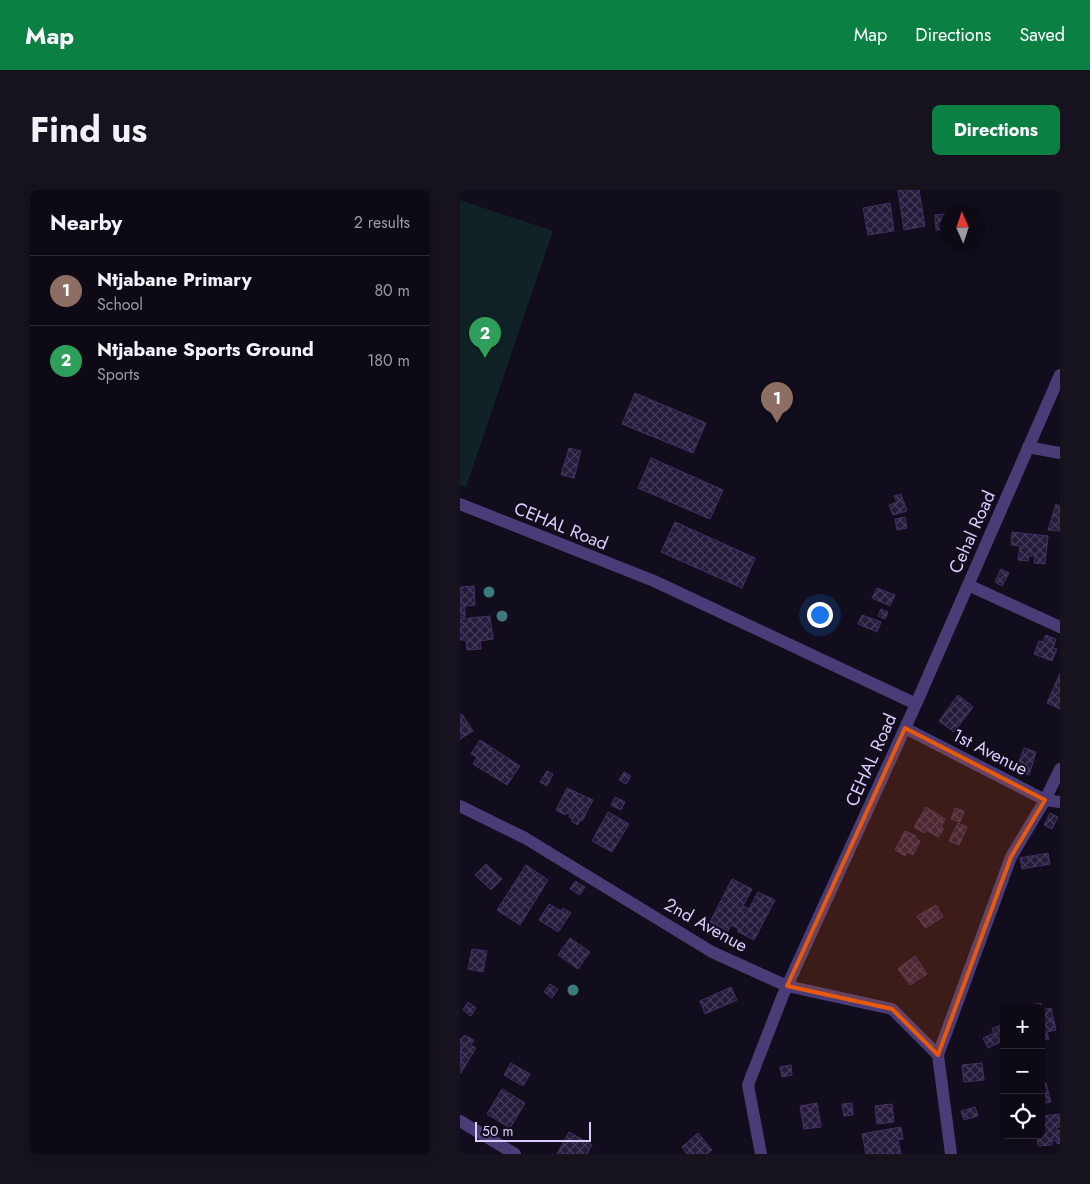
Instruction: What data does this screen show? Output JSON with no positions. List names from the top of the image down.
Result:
{
  "streets": {
    "street": [
      "CEHAL Road",
      "Cehal Road",
      "1st Avenue",
      "2nd Avenue"
    ]
  },
  "crossings": [
    ["CEHAL Road", "Cehal Road"],
    ["CEHAL Road", "1st Avenue"],
    ["CEHAL Road", "2nd Avenue"]
  ],
  "scale_bar": "50 m",
  "north": "top",
  "page": {
    "header": "Map",
    "nav": ["Map", "Directions", "Saved"],
    "title": "Find us",
    "buttons": "Directions",
    "heading": ["Nearby", "2 results"],
    "list": [
      {
        "mark": "1",
        "name": "Ntjabane Primary",
        "note": "School",
        "value": "80 m"
      },
      {
        "mark": "2",
        "name": "Ntjabane Sports Ground",
        "note": "Sports",
        "value": "180 m"
      }
    ],
    "pins": ["2", "1"],
    "map_buttons": ["+", "−"],
    "scale": "50 m"
  }
}
